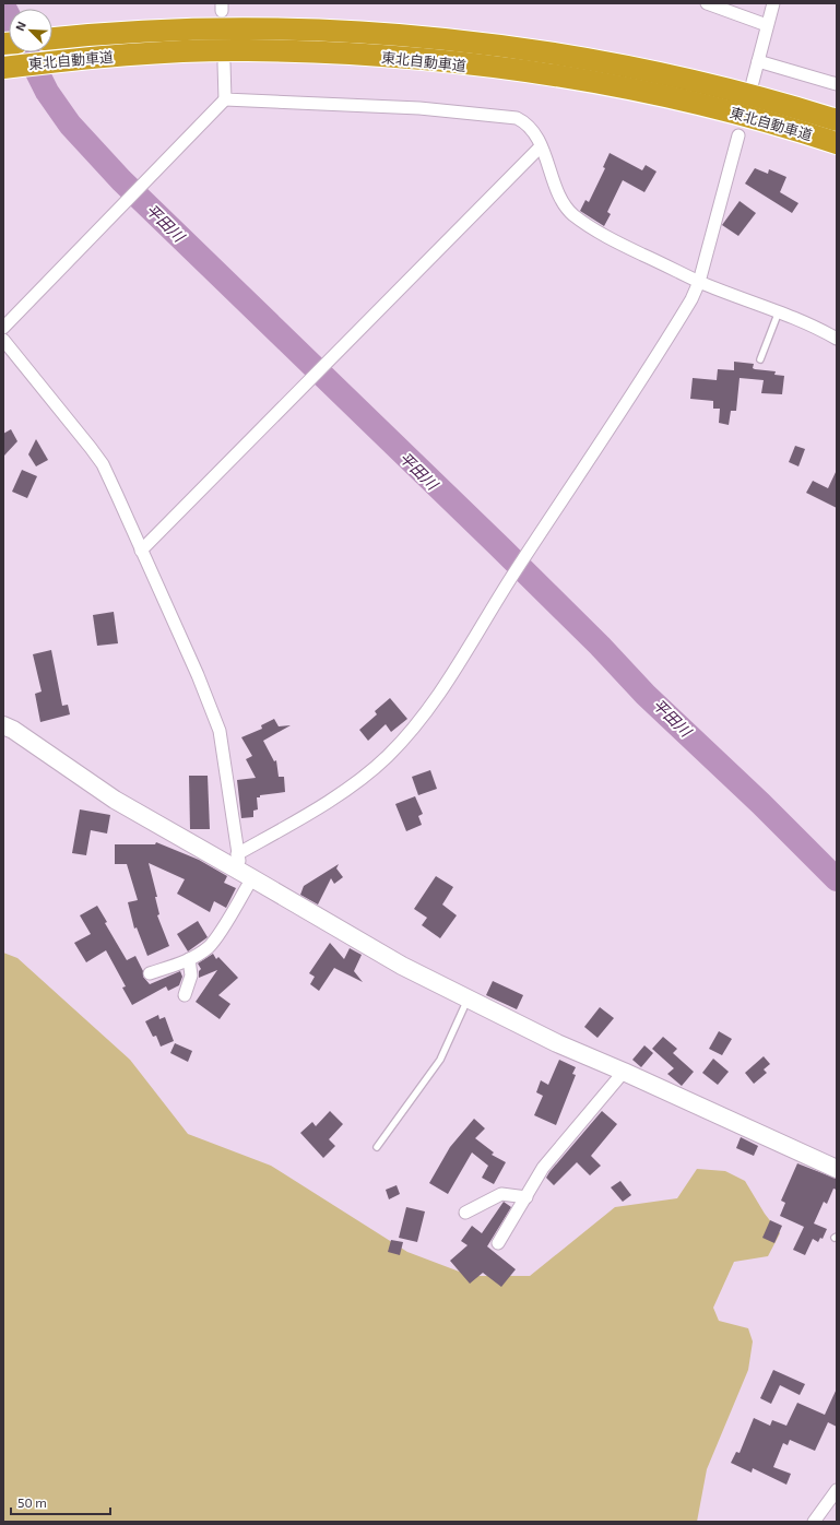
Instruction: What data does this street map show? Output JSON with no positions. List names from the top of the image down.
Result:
{
  "streets": {
    "highway": ["東北自動車道"]
  },
  "water": ["平田川"],
  "scale_bar": "50 m",
  "north": "top left"
}
